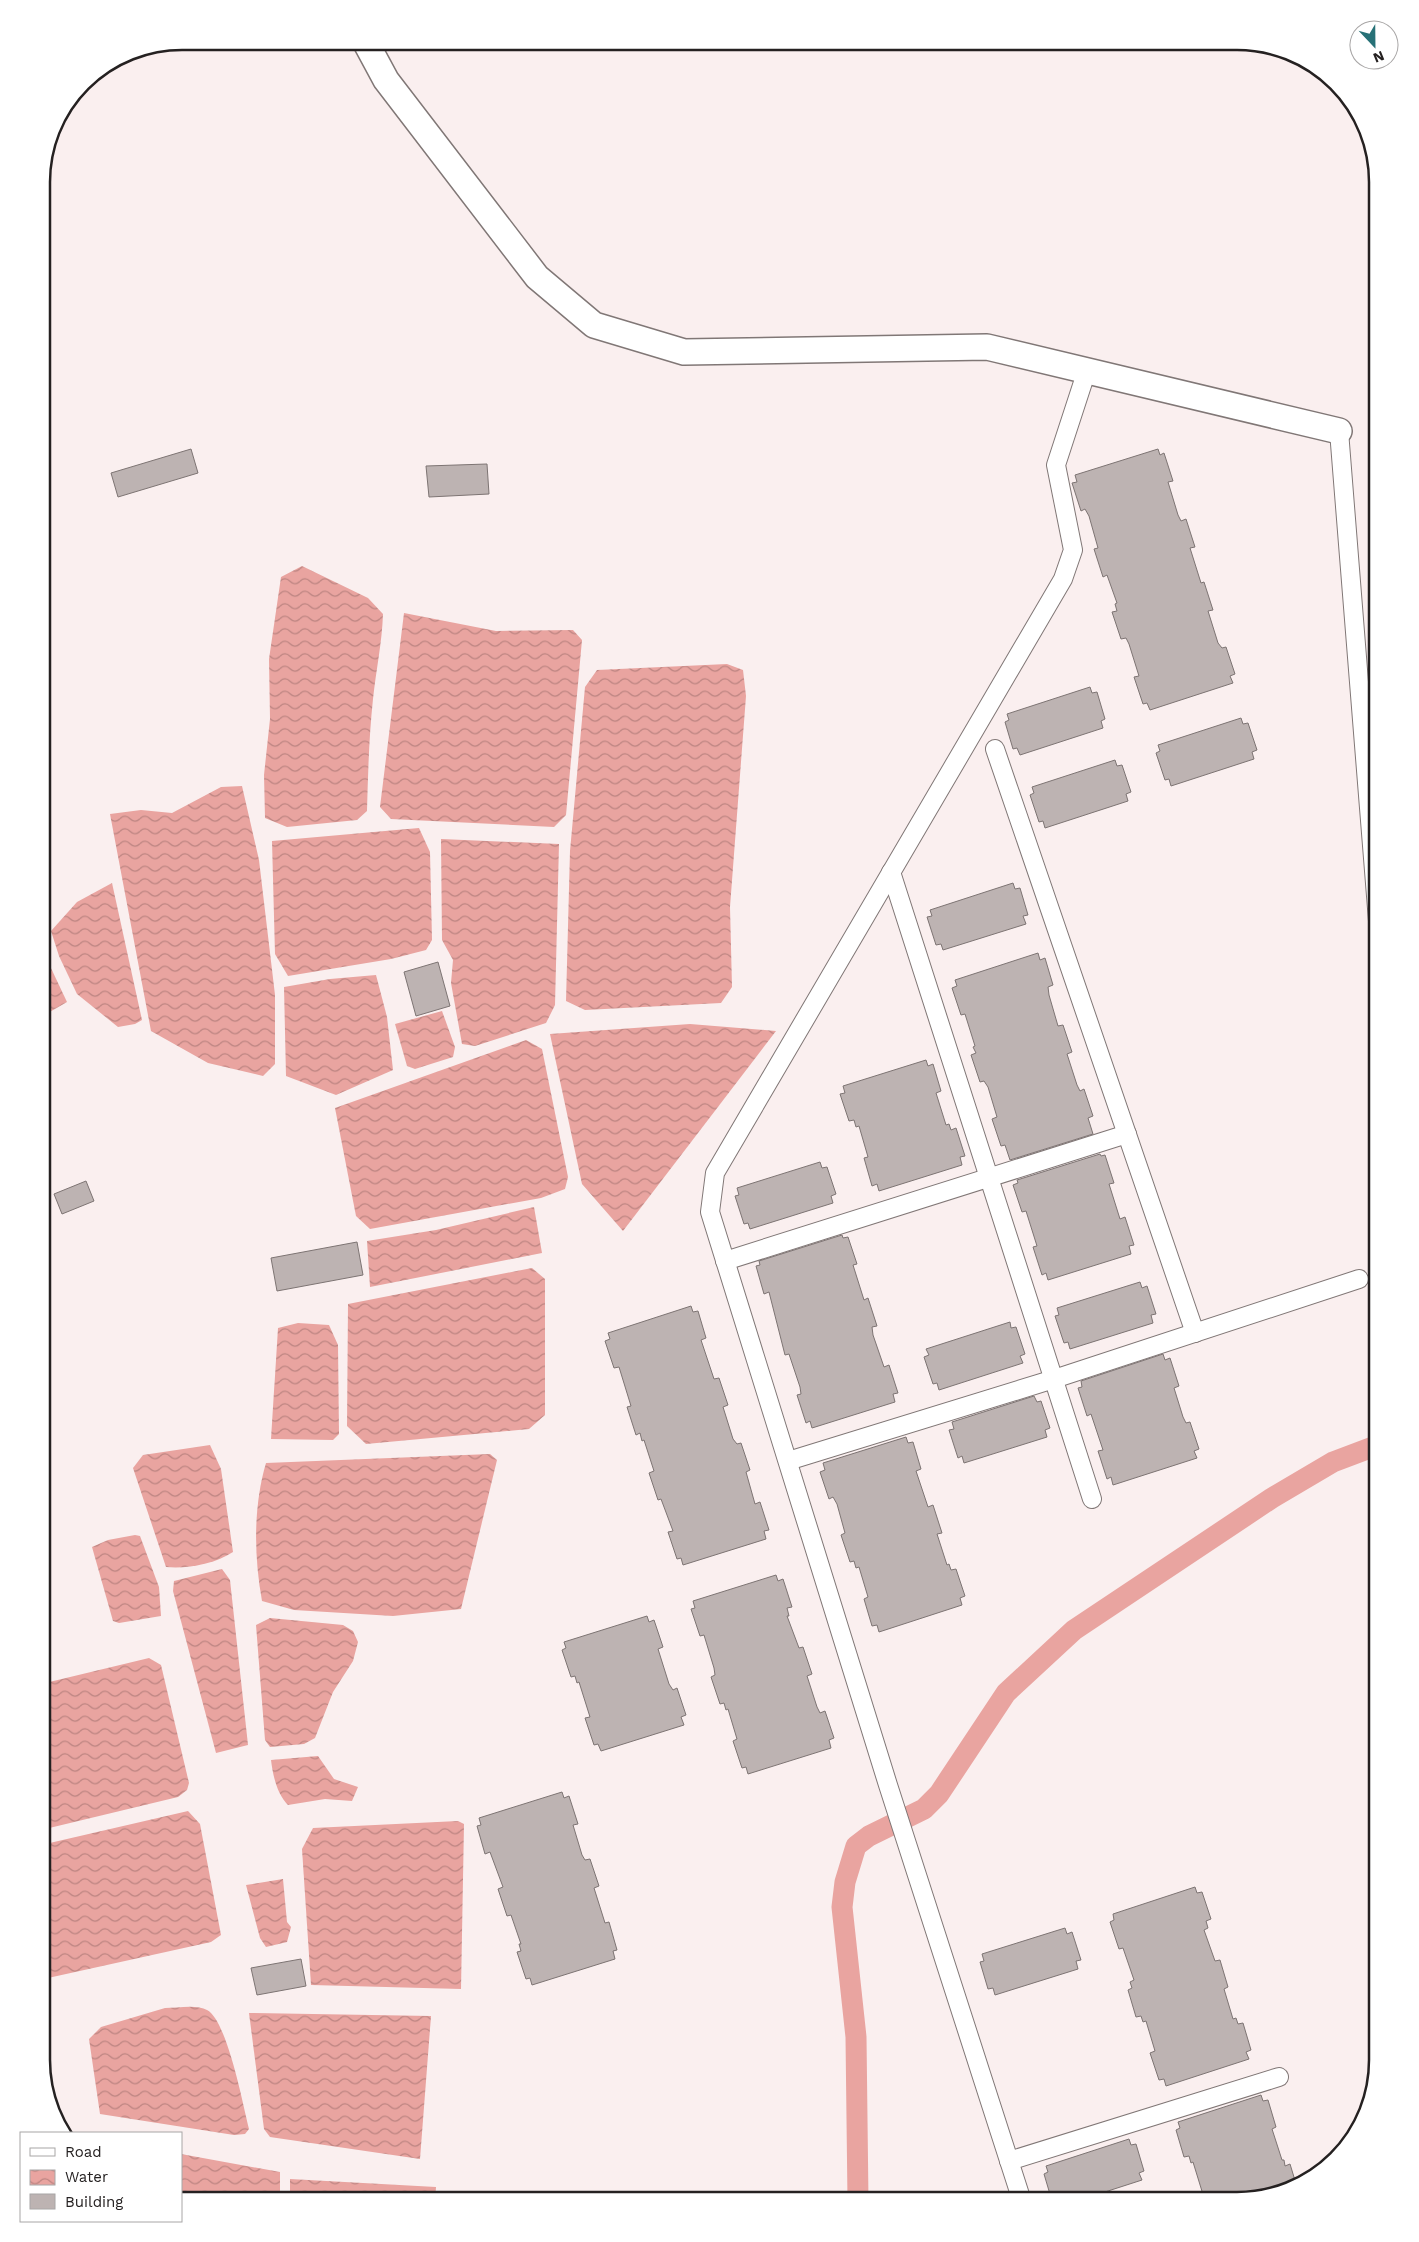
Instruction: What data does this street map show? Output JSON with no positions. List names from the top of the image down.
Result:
{
  "legend": ["Road", "Water", "Building"],
  "north": "bottom"
}
